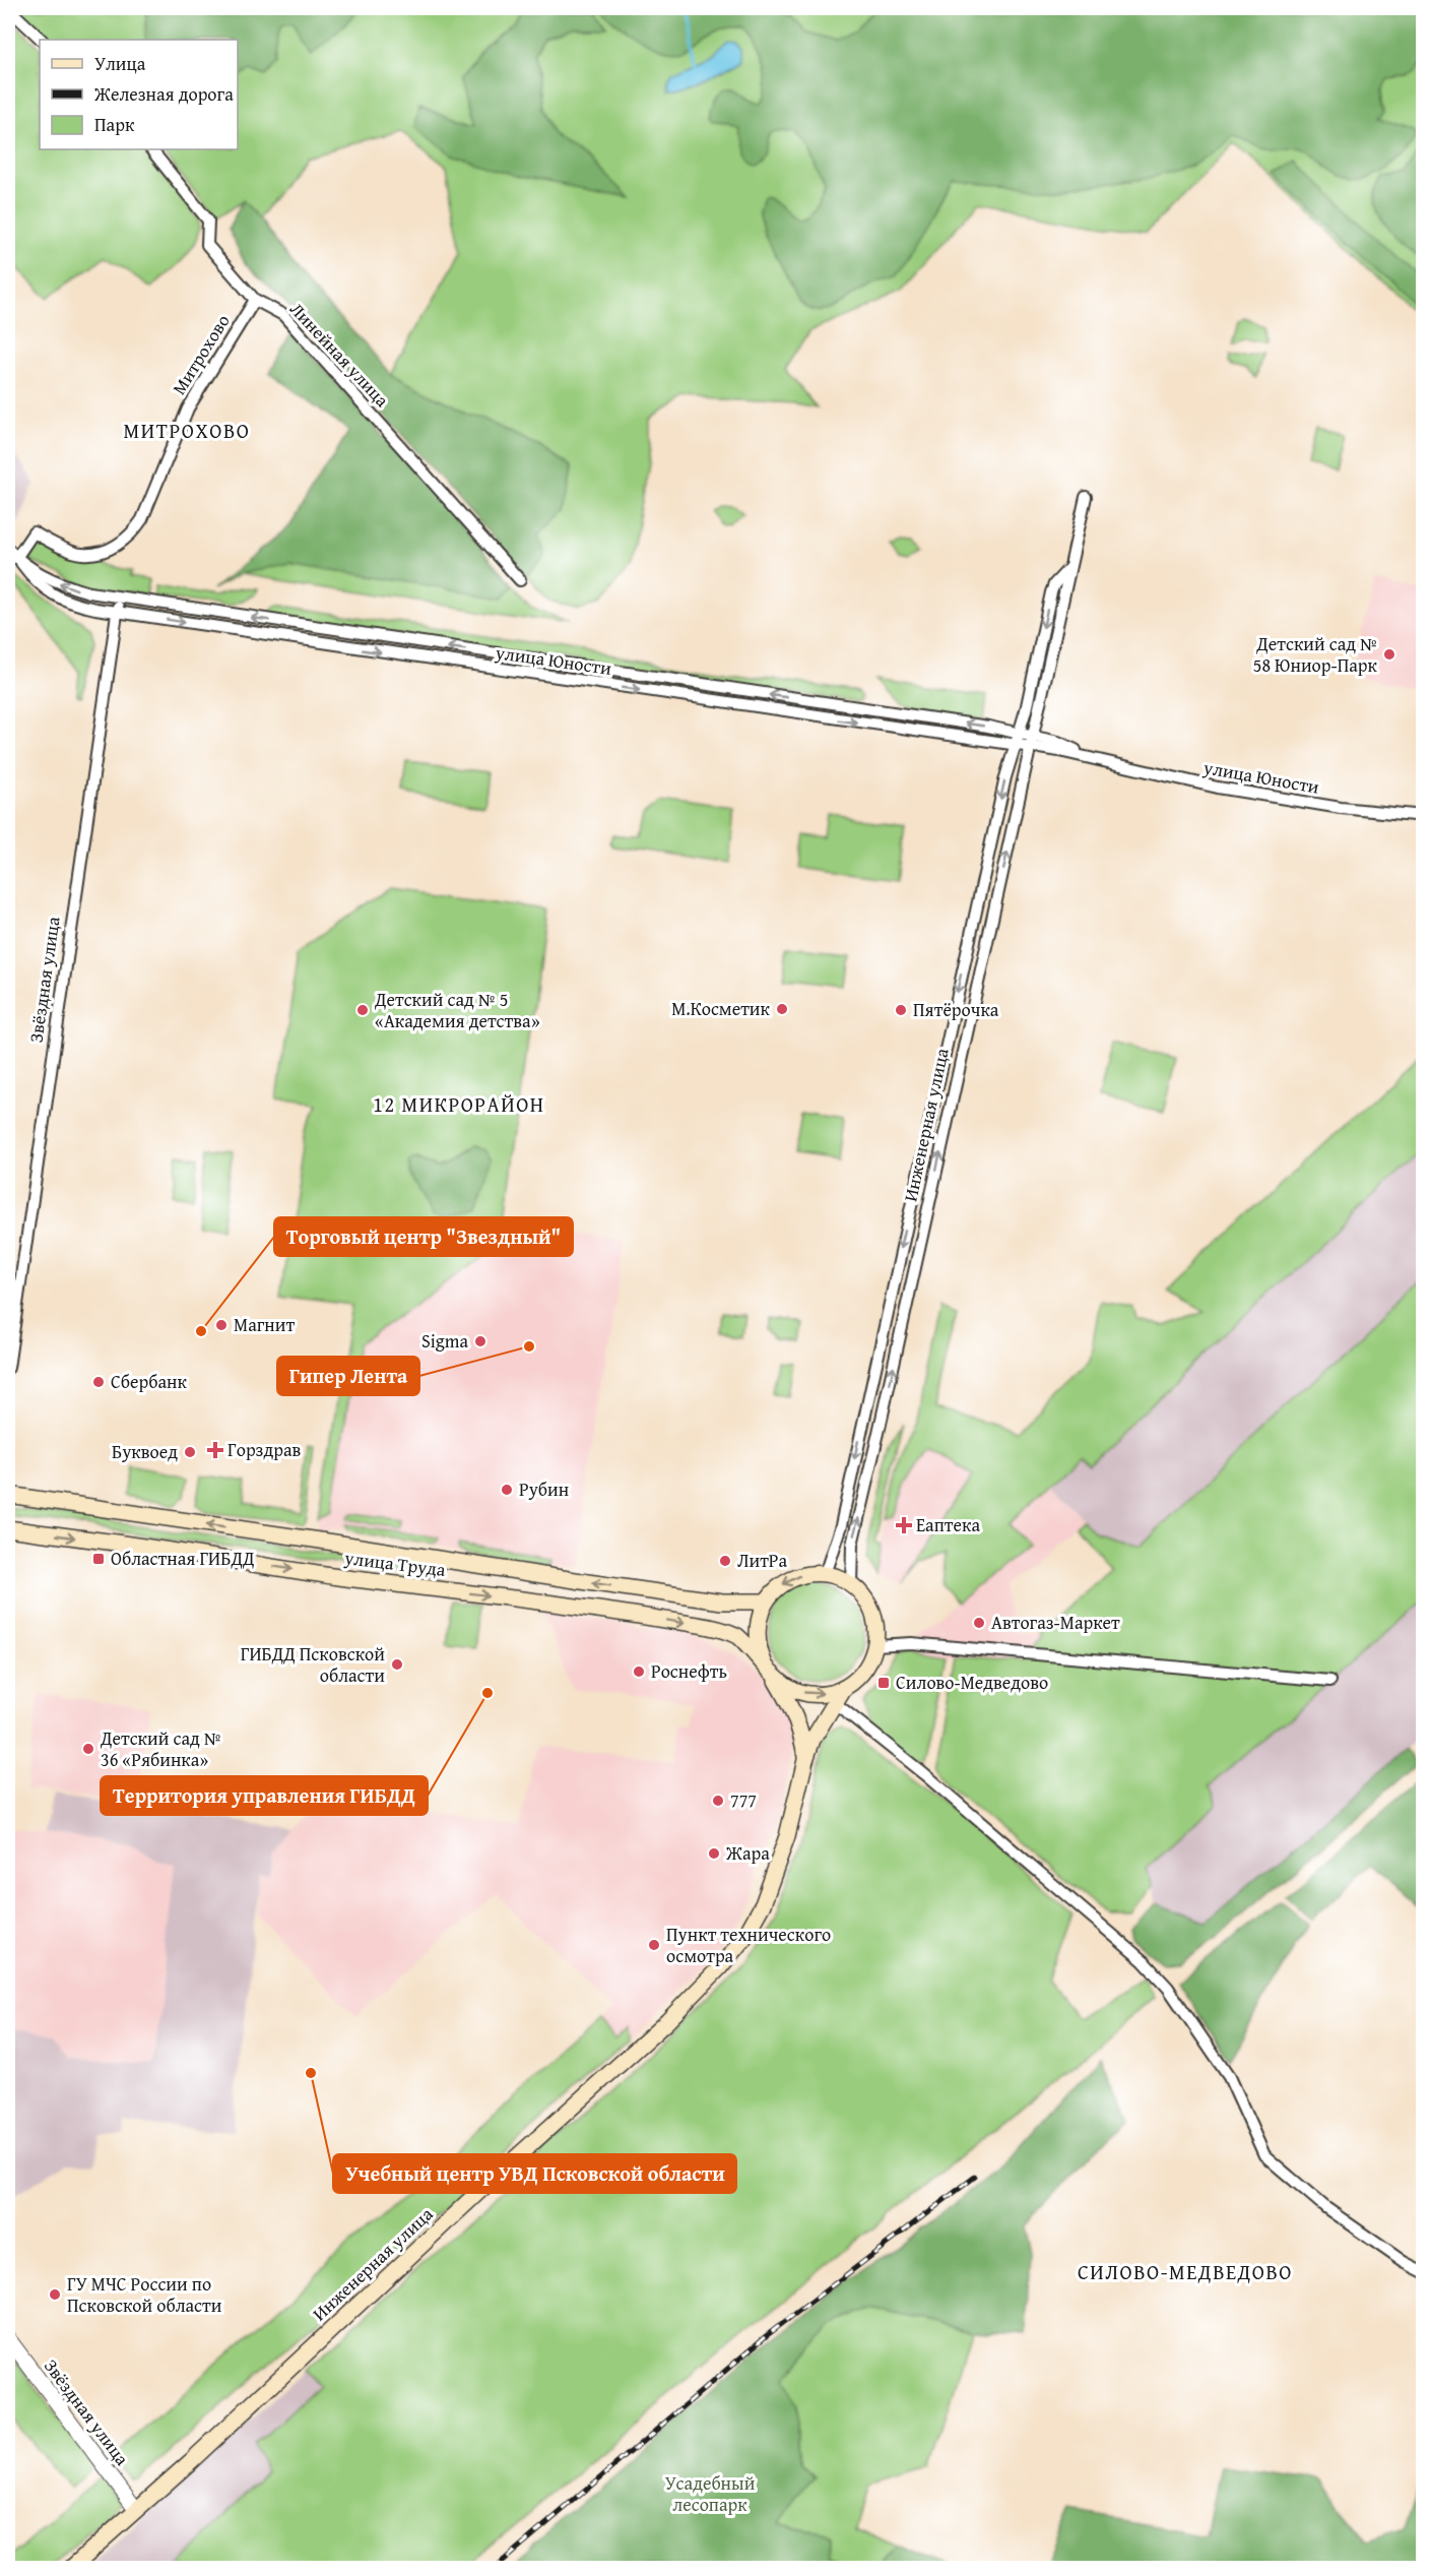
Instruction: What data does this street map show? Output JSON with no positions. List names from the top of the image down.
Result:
{
  "streets": {
    "main road": ["Инженерная улица", "улица Труда"],
    "street": [
      "Митрохово",
      "Линейная улица",
      "улица Юности",
      "Звёздная улица"
    ]
  },
  "crossings": [
    ["Митрохово", "Линейная улица"],
    ["Митрохово", "улица Юности"],
    ["улица Юности", "Звёздная улица"],
    ["улица Юности", "Инженерная улица"],
    ["Звёздная улица", "Инженерная улица"],
    ["Инженерная улица", "улица Труда"]
  ],
  "districts": ["МИТРОХОВО", "12 МИКРОРАЙОН", "СИЛОВО-МЕДВЕДОВО"],
  "parks": ["Усадебный лесопарк"],
  "places": {
    "other": [
      "Детский сад № 58 Юниор-Парк",
      "М.Косметик",
      "Детский сад № 5 «Академия детства»",
      "Пятёрочка",
      "Магнит",
      "Торговый центр \"Звездный\"",
      "Sigma",
      "Гипер Лента",
      "Сбербанк",
      "Буквоед",
      "Рубин",
      "ЛитРа",
      "Автогаз-Маркет",
      "ГИБДД Псковской области",
      "Роснефть",
      "Территория управления ГИБДД",
      "Детский сад № 36 «Рябинка»",
      "777",
      "Жара",
      "Пункт технического осмотра",
      "Учебный центр УВД Псковской области",
      "ГУ МЧС России по Псковской области"
    ],
    "health": ["Горздрав", "Еаптека"],
    "transit": ["Областная ГИБДД", "Силово-Медведово"]
  },
  "legend": ["Улица", "Железная дорога", "Парк"]
}
